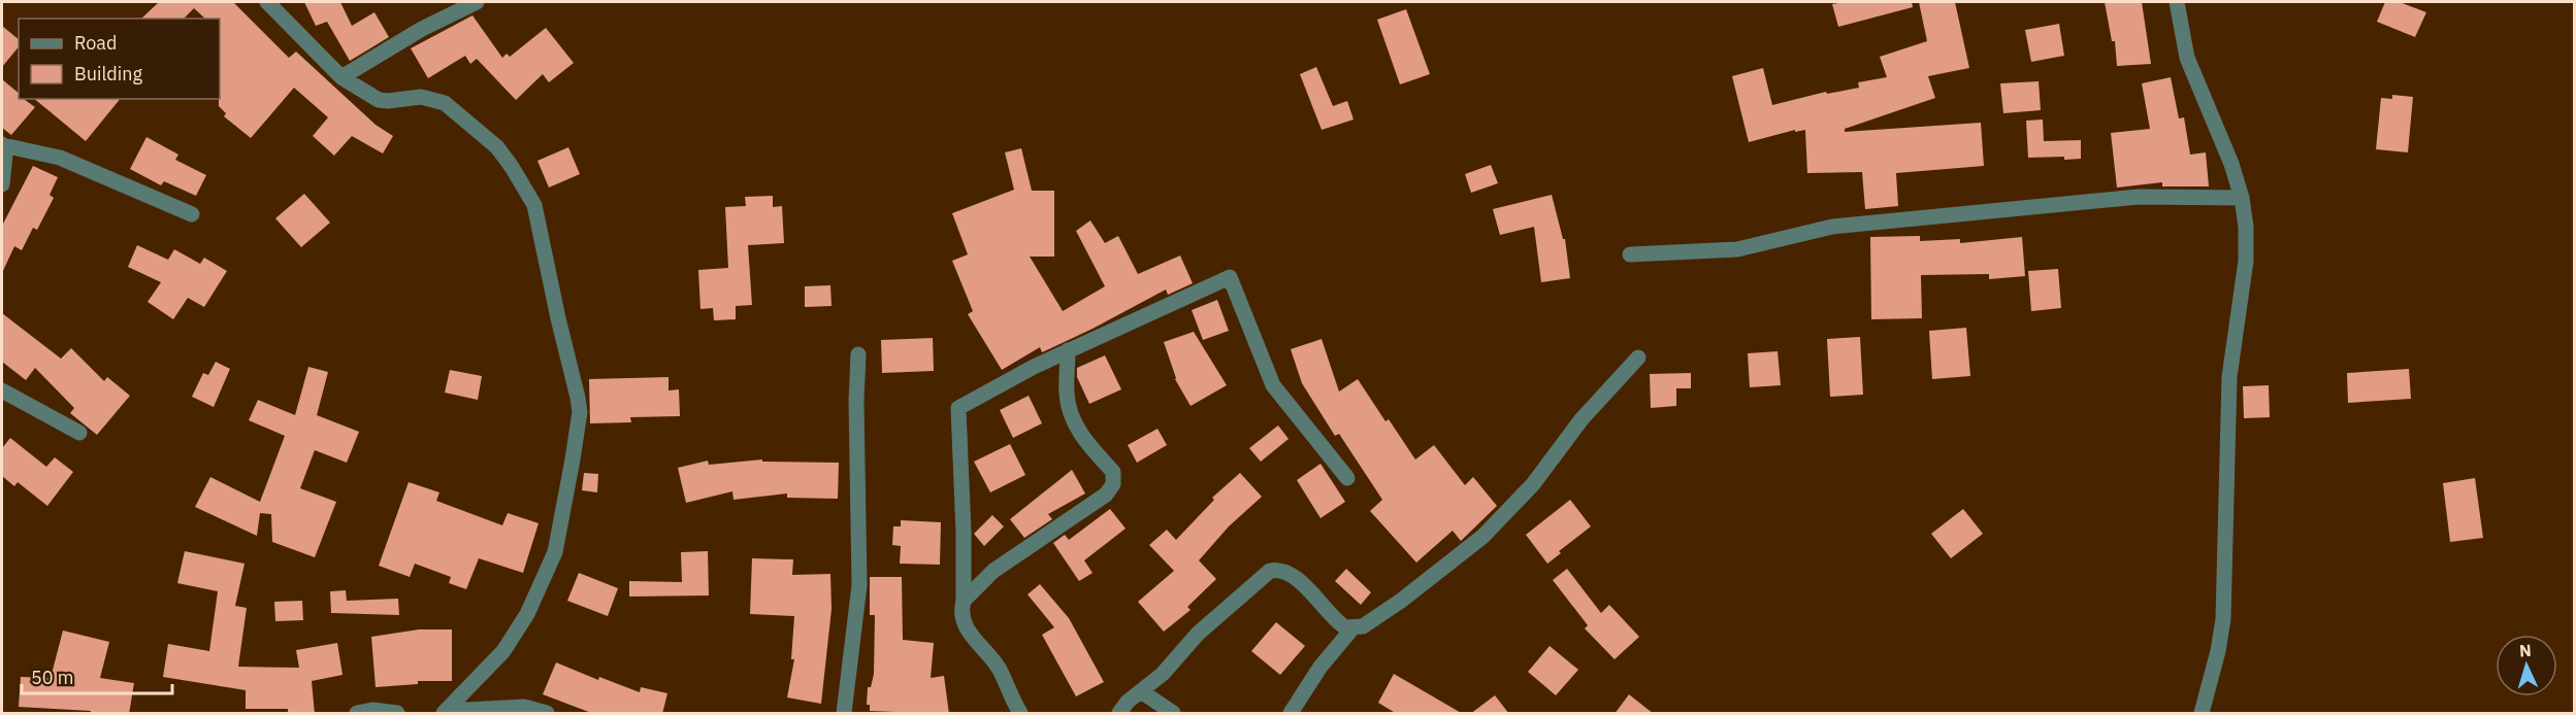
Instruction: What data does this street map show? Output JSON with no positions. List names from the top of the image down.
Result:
{
  "legend": ["Road", "Building"],
  "scale_bar": "50 m",
  "north": "top"
}
